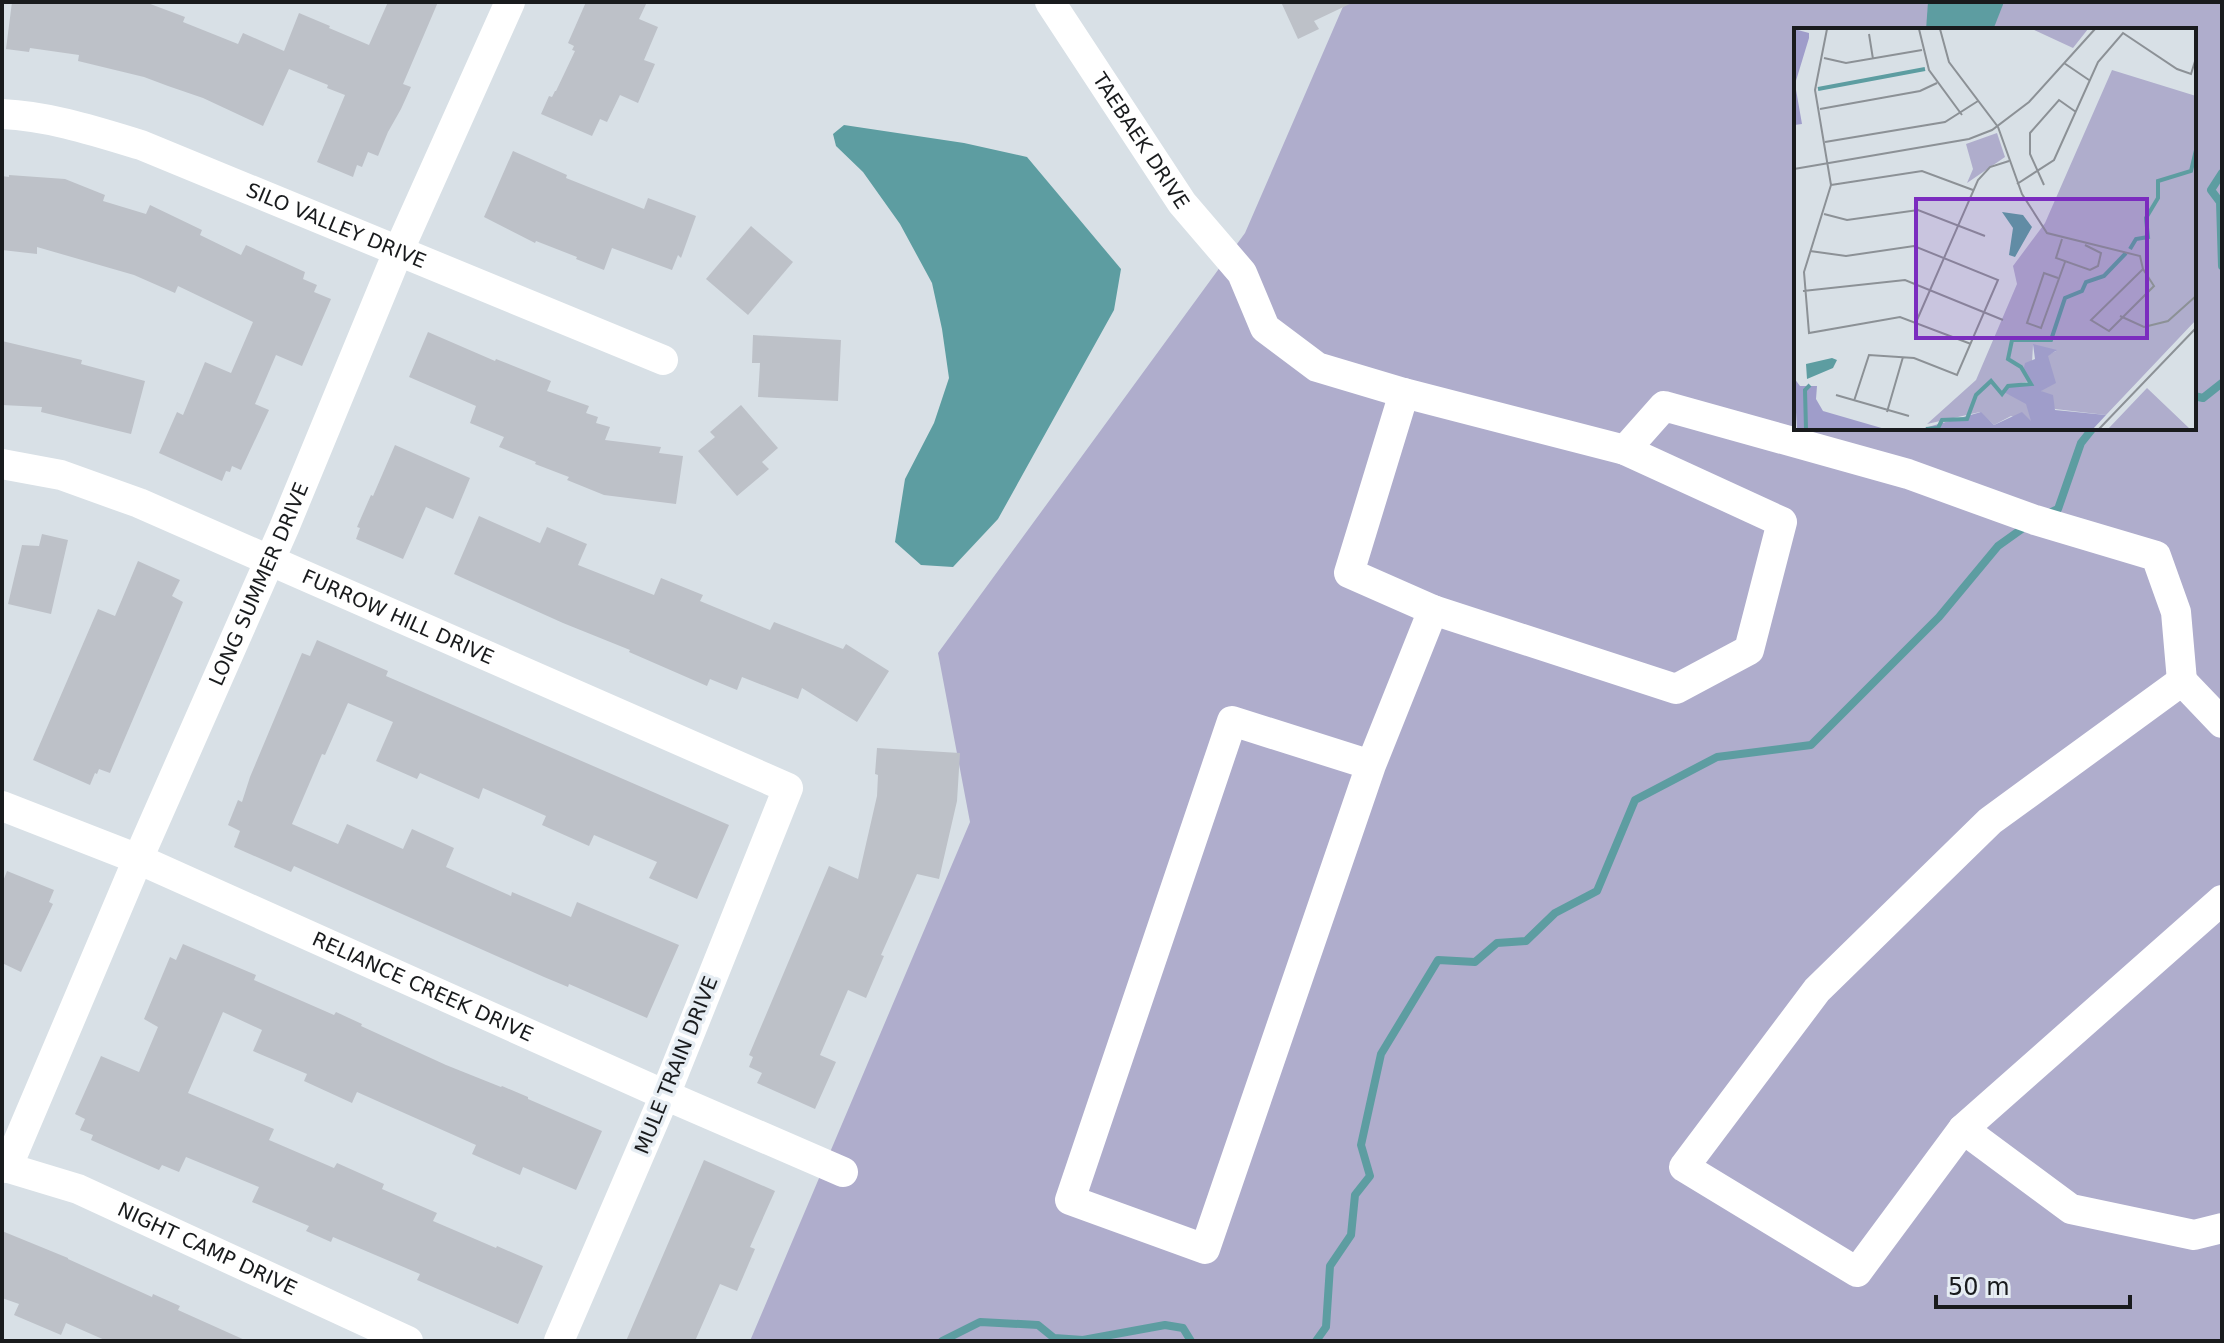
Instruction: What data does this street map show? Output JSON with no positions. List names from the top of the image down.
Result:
{
  "streets": {
    "street": [
      "TAEBAEK DRIVE",
      "SILO VALLEY DRIVE",
      "LONG SUMMER DRIVE",
      "FURROW HILL DRIVE",
      "RELIANCE CREEK DRIVE",
      "MULE TRAIN DRIVE",
      "NIGHT CAMP DRIVE"
    ]
  },
  "crossings": [
    ["SILO VALLEY DRIVE", "LONG SUMMER DRIVE"],
    ["LONG SUMMER DRIVE", "FURROW HILL DRIVE"],
    ["LONG SUMMER DRIVE", "RELIANCE CREEK DRIVE"],
    ["LONG SUMMER DRIVE", "NIGHT CAMP DRIVE"],
    ["FURROW HILL DRIVE", "MULE TRAIN DRIVE"],
    ["RELIANCE CREEK DRIVE", "MULE TRAIN DRIVE"]
  ],
  "scale_bar": "50 m"
}
